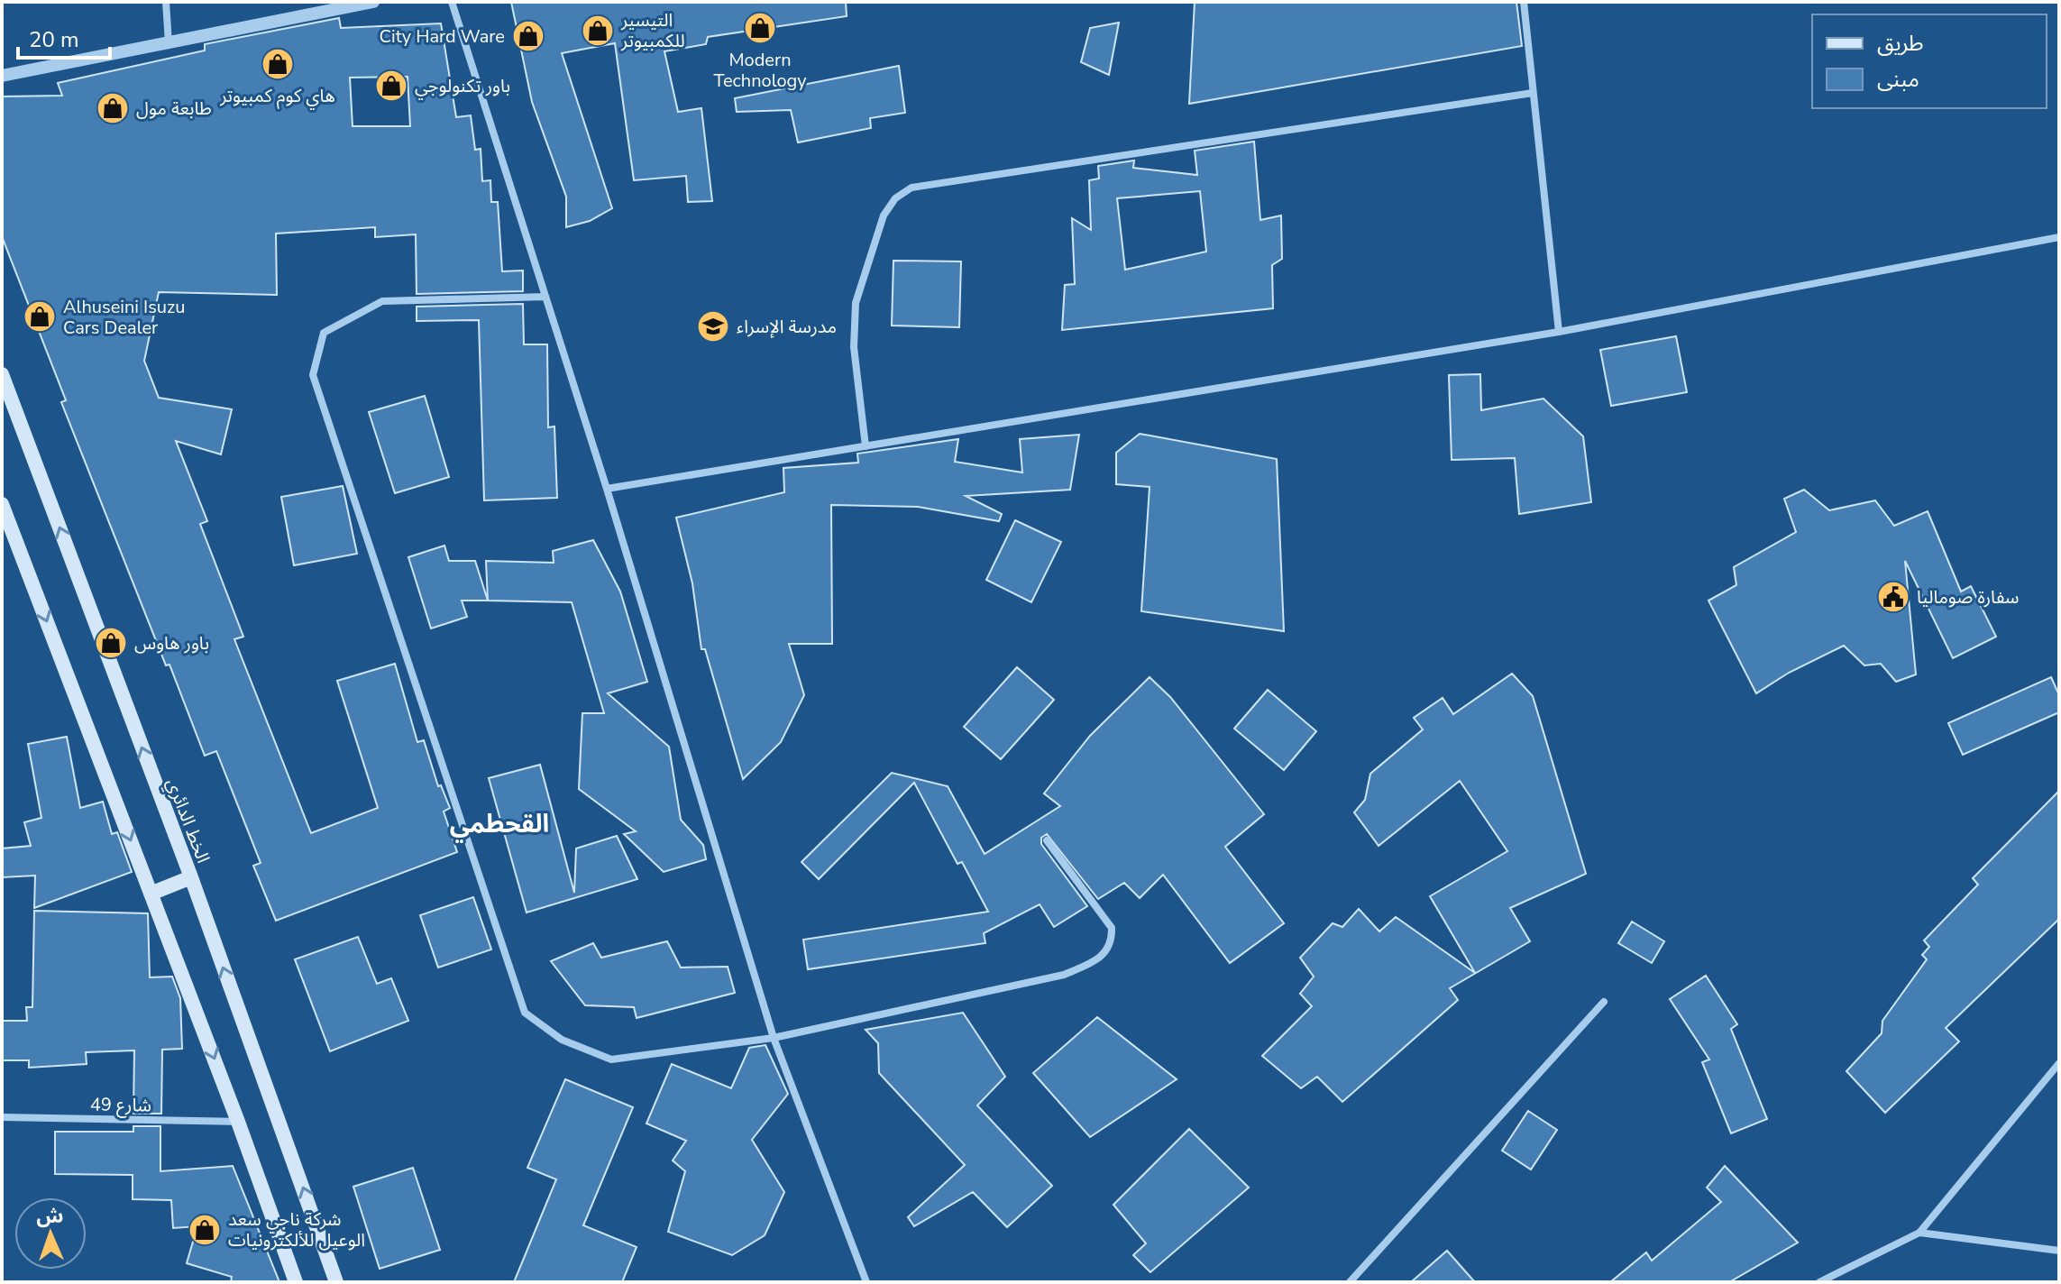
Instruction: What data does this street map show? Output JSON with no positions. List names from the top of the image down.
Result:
{
  "streets": {
    "main road": ["الخط الدائري"],
    "street": ["شارع 49"]
  },
  "districts": ["القحطمي"],
  "places": {
    "shop": [
      "Modern Technology",
      "التيسير للكمبيوتر",
      "City Hard Ware",
      "هاي كوم كمبيوتر",
      "باور تكنولوجي",
      "طابعة مول",
      "Alhuseini Isuzu Cars Dealer",
      "باور هاوس",
      "شركة ناجي سعد الوعيل للألكترونيات"
    ],
    "school or university": ["مدرسة الإسراء"],
    "public building": ["سفارة صوماليا"]
  },
  "legend": ["طريق", "مبنى"],
  "scale_bar": "20 m",
  "north": "top"
}
